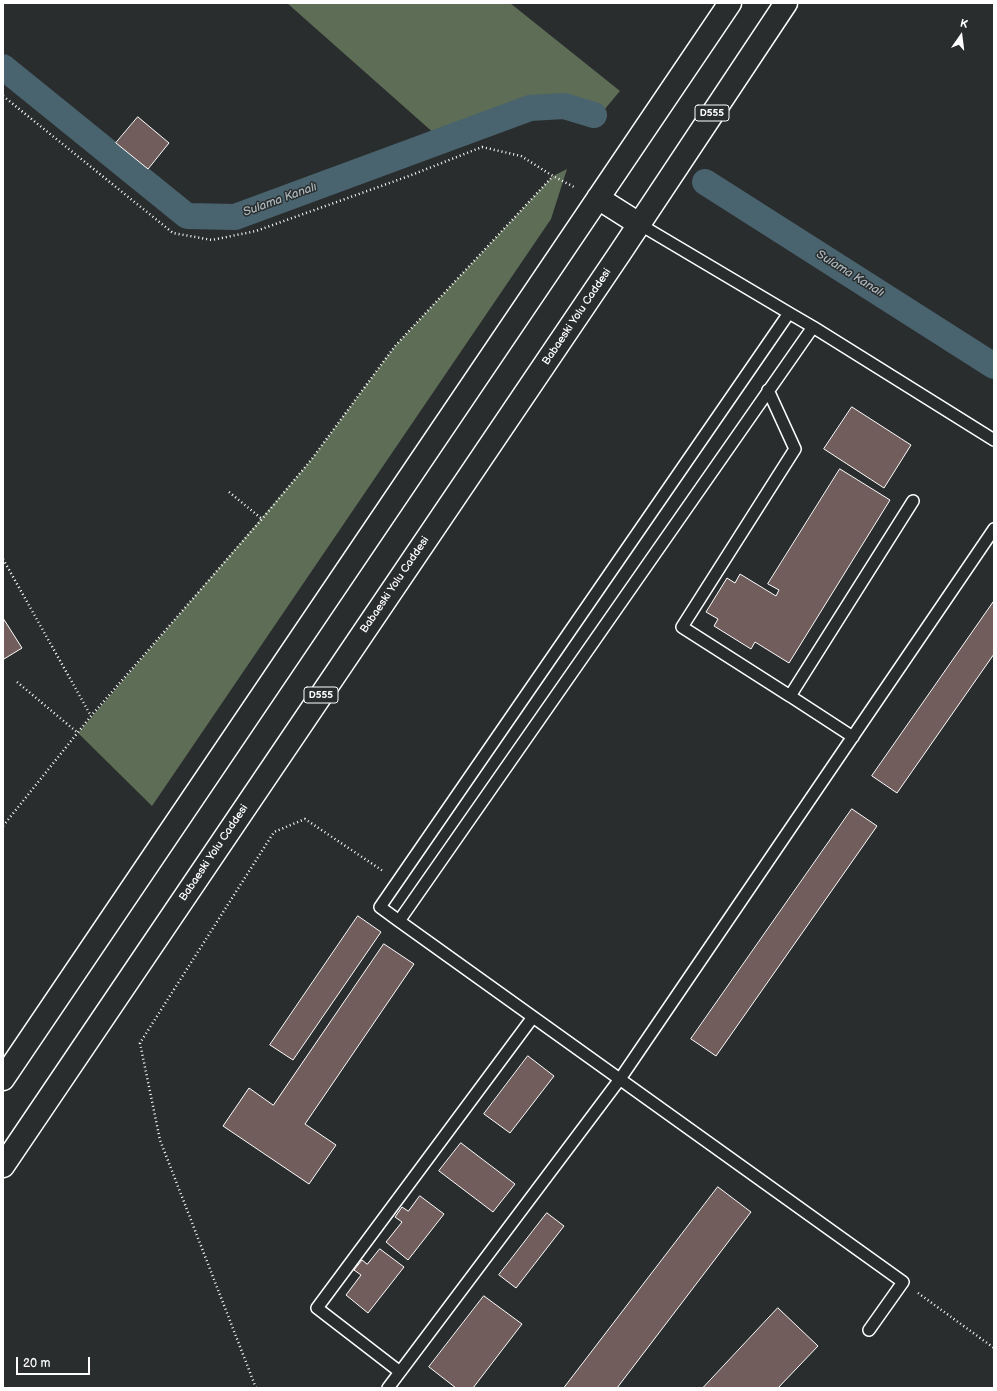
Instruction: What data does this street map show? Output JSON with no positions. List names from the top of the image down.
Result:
{
  "streets": {
    "highway": ["D555", "Babaeski Yolu Caddesi"]
  },
  "water": ["Sulama Kanalı"],
  "scale_bar": "20 m",
  "north": "top"
}
